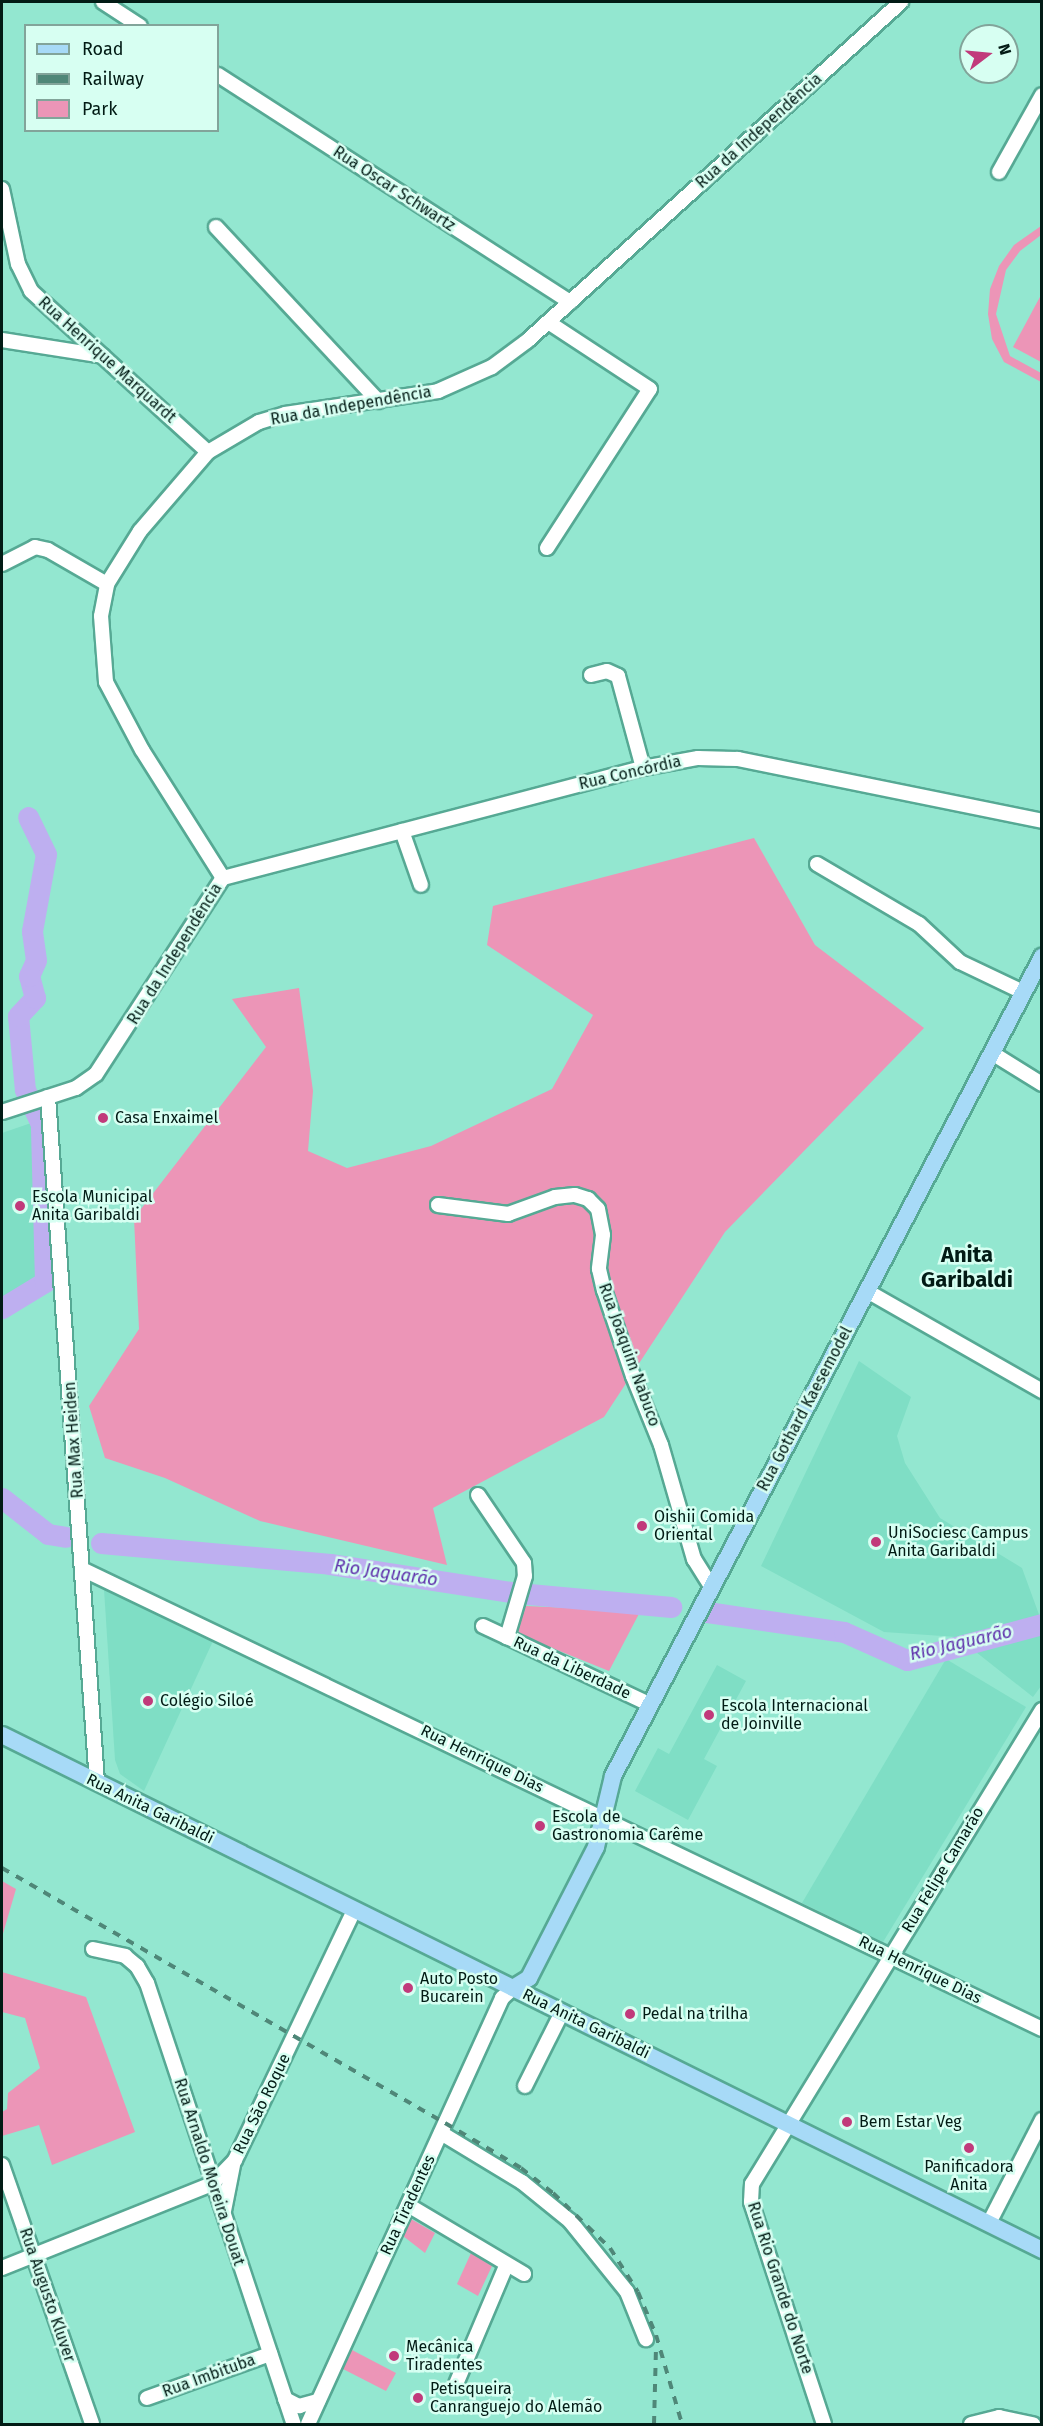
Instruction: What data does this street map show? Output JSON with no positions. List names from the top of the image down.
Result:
{
  "streets": {
    "main road": ["Rua Gothard Kaesemodel", "Rua Anita Garibaldi"],
    "street": [
      "Rua da Independência",
      "Rua Oscar Schwartz",
      "Rua Henrique Marquardt",
      "Rua Concórdia",
      "Rua Joaquim Nabuco",
      "Rua Max Heiden",
      "Rua da Liberdade",
      "Rua Henrique Dias",
      "Rua Felipe Camarão",
      "Rua São Roque",
      "Rua Arnaldo Moreira Douat",
      "Rua Tiradentes",
      "Rua Rio Grande do Norte",
      "Rua Augusto Kluver",
      "Rua Imbituba"
    ]
  },
  "crossings": [
    ["Rua da Independência", "Rua Oscar Schwartz"],
    ["Rua da Independência", "Rua Henrique Marquardt"],
    ["Rua da Independência", "Rua Concórdia"],
    ["Rua da Independência", "Rua Max Heiden"],
    ["Rua Joaquim Nabuco", "Rua Gothard Kaesemodel"],
    ["Rua Gothard Kaesemodel", "Rua da Liberdade"],
    ["Rua Gothard Kaesemodel", "Rua Henrique Dias"],
    ["Rua Gothard Kaesemodel", "Rua Anita Garibaldi"],
    ["Rua Gothard Kaesemodel", "Rua Tiradentes"],
    ["Rua Max Heiden", "Rua Henrique Dias"],
    ["Rua Max Heiden", "Rua Anita Garibaldi"],
    ["Rua Henrique Dias", "Rua Felipe Camarão"],
    ["Rua Anita Garibaldi", "Rua Felipe Camarão"],
    ["Rua Anita Garibaldi", "Rua São Roque"],
    ["Rua Anita Garibaldi", "Rua Tiradentes"],
    ["Rua Anita Garibaldi", "Rua Rio Grande do Norte"],
    ["Rua Felipe Camarão", "Rua Rio Grande do Norte"],
    ["Rua São Roque", "Rua Arnaldo Moreira Douat"],
    ["Rua São Roque", "Rua Augusto Kluver"],
    ["Rua Arnaldo Moreira Douat", "Rua Imbituba"]
  ],
  "districts": ["Anita Garibaldi"],
  "water": ["Rio Jaguarão"],
  "places": [
    "Casa Enxaimel",
    "Escola Municipal Anita Garibaldi",
    "Oishii Comida Oriental",
    "UniSociesc Campus Anita Garibaldi",
    "Colégio Siloé",
    "Escola Internacional de Joinville",
    "Escola de Gastronomia Carême",
    "Auto Posto Bucarein",
    "Pedal na trilha",
    "Bem Estar Veg",
    "Panificadora Anita",
    "Mecânica Tiradentes",
    "Petisqueira Canranguejo do Alemão"
  ],
  "legend": ["Road", "Railway", "Park"],
  "north": "right"
}
